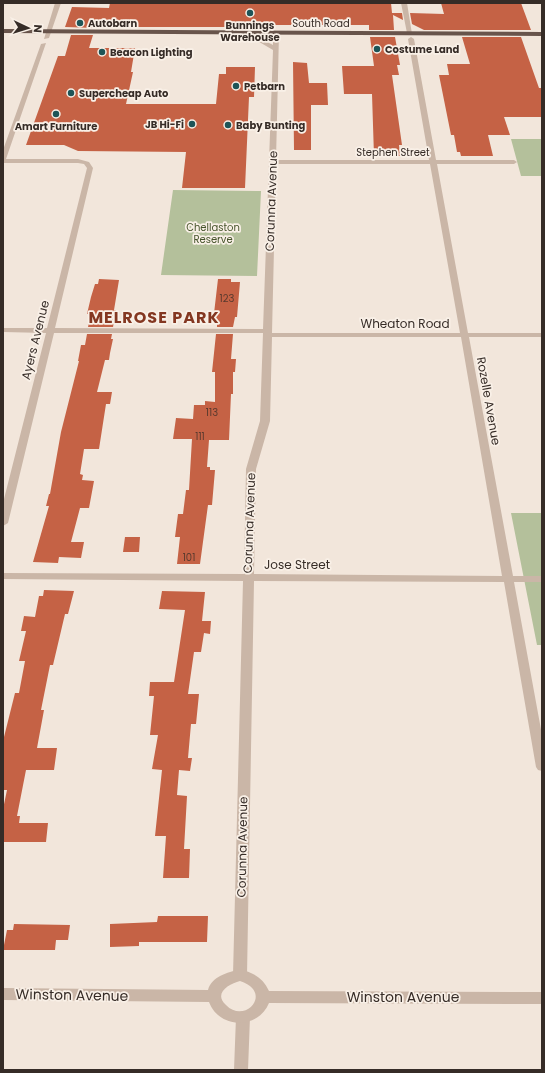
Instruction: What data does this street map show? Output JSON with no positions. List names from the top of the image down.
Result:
{
  "streets": {
    "highway": ["South Road"],
    "street": [
      "Stephen Street",
      "Corunna Avenue",
      "Wheaton Road",
      "Ayers Avenue",
      "Rozelle Avenue",
      "Jose Street",
      "Winston Avenue"
    ]
  },
  "crossings": [
    ["South Road", "Corunna Avenue"],
    ["South Road", "Rozelle Avenue"],
    ["Stephen Street", "Corunna Avenue"],
    ["Stephen Street", "Rozelle Avenue"],
    ["Corunna Avenue", "Wheaton Road"],
    ["Corunna Avenue", "Jose Street"],
    ["Corunna Avenue", "Winston Avenue"],
    ["Wheaton Road", "Ayers Avenue"],
    ["Wheaton Road", "Rozelle Avenue"],
    ["Rozelle Avenue", "Jose Street"]
  ],
  "districts": ["MELROSE PARK"],
  "parks": ["Chellaston Reserve"],
  "places": [
    "Bunnings Warehouse",
    "Autobarn",
    "Costume Land",
    "Beacon Lighting",
    "Petbarn",
    "Supercheap Auto",
    "Amart Furniture",
    "JB Hi-Fi",
    "Baby Bunting"
  ],
  "house_numbers": [
    "123",
    "113",
    "111",
    "101"
  ],
  "north": "right"
}
